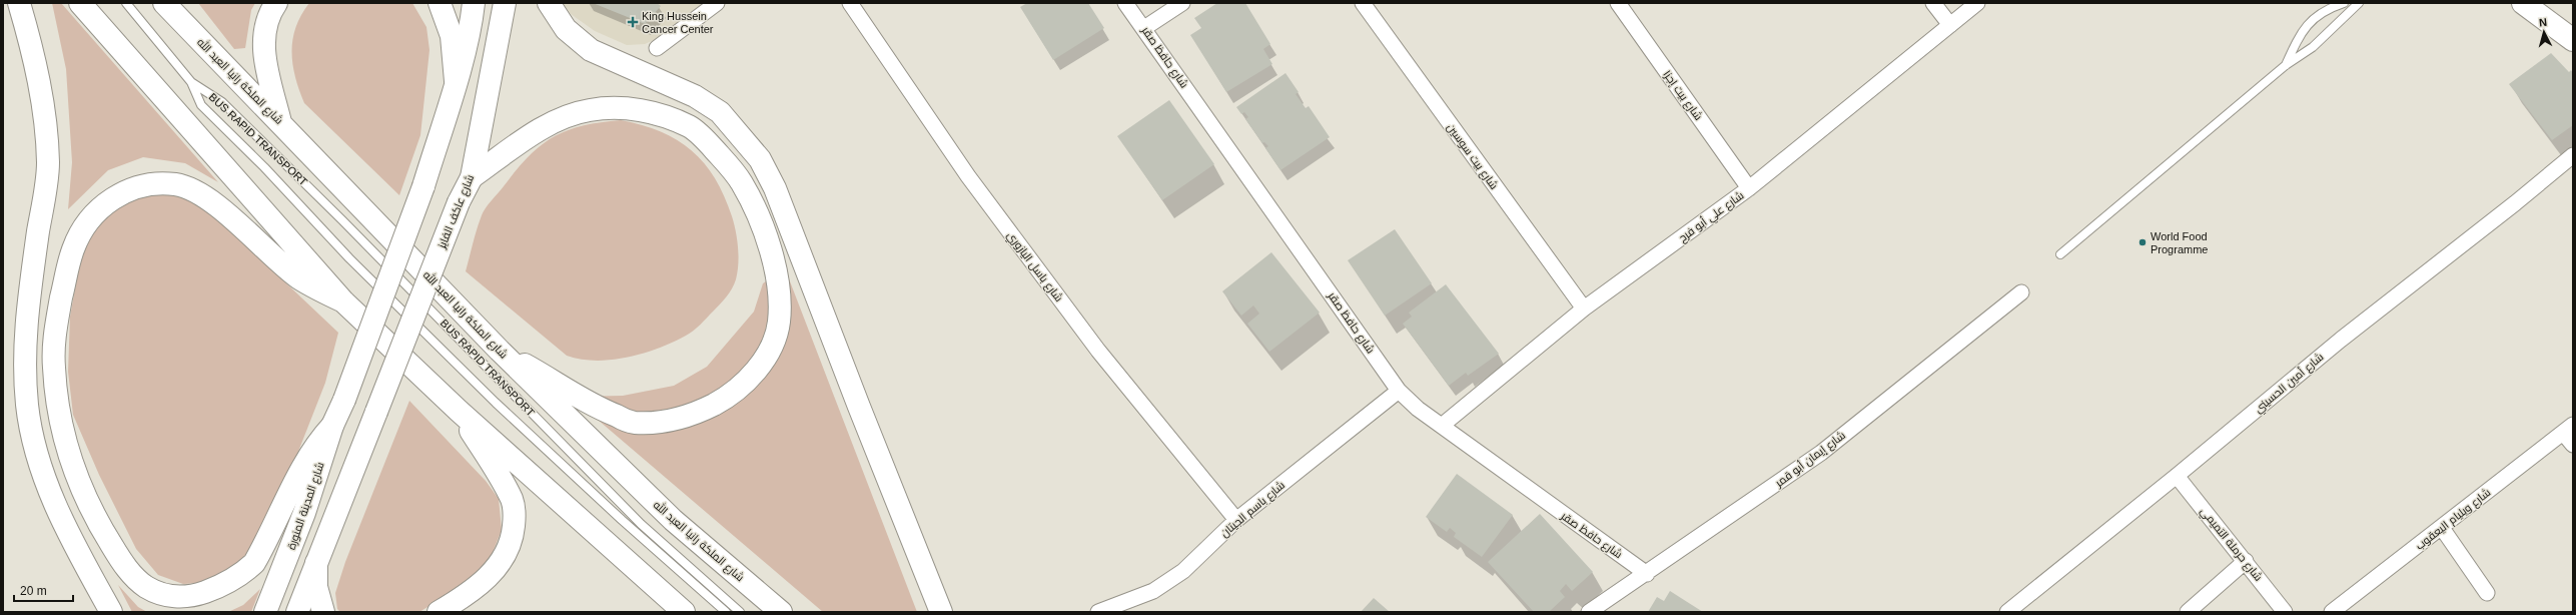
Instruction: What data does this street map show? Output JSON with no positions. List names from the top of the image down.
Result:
{
  "streets": {
    "main road": ["شارع الملكة رانيا العبد الله", "شارع عاكف الفايز", "شارع المدينة المنورة"],
    "street": [
      "شارع حافظ صقر",
      "شارع بيت إجزا",
      "شارع بيت سوسين",
      "شارع علي أبو فرح",
      "شارع باسل اليازوري",
      "شارع أمين الحسيني",
      "شارع إيمان أبو قمر",
      "شارع باسم الجيتان",
      "شارع ويليام اليعقوب",
      "شارع حرملة التميمي"
    ],
    "lane": ["BUS RAPID TRANSPORT"]
  },
  "crossings": [
    ["شارع حافظ صقر", "شارع علي أبو فرح"],
    ["شارع حافظ صقر", "شارع إيمان أبو قمر"],
    ["شارع حافظ صقر", "شارع باسم الجيتان"],
    ["شارع بيت إجزا", "شارع علي أبو فرح"],
    ["شارع بيت سوسين", "شارع علي أبو فرح"],
    ["شارع باسل اليازوري", "شارع باسم الجيتان"],
    ["شارع أمين الحسيني", "شارع حرملة التميمي"]
  ],
  "places": {
    "health": ["King Hussein Cancer Center"],
    "other": ["World Food Programme"]
  },
  "scale_bar": "20 m",
  "north": "top"
}
